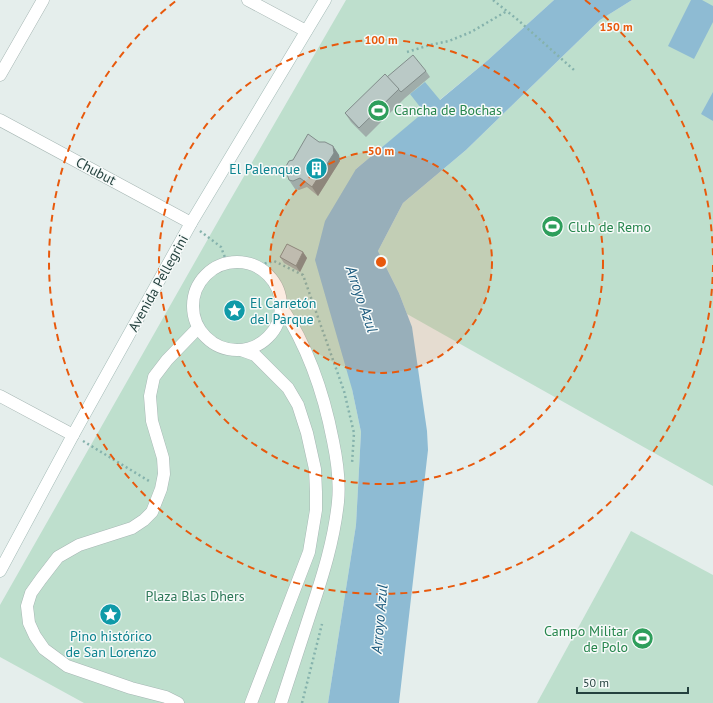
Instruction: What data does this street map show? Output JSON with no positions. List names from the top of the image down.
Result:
{
  "streets": {
    "street": ["Chubut", "Avenida Pellegrini"]
  },
  "crossings": [
    ["Chubut", "Avenida Pellegrini"]
  ],
  "water": ["Arroyo Azul"],
  "parks": ["Plaza Blas Dhers"],
  "places": {
    "sports": ["Cancha de Bochas", "Club de Remo", "Campo Militar de Polo"],
    "building": ["El Palenque"],
    "place": ["El Carretón del Parque", "Pino histórico de San Lorenzo"]
  },
  "scale_bar": "50 m",
  "rings": ["150 m", "100 m", "50 m"]
}
